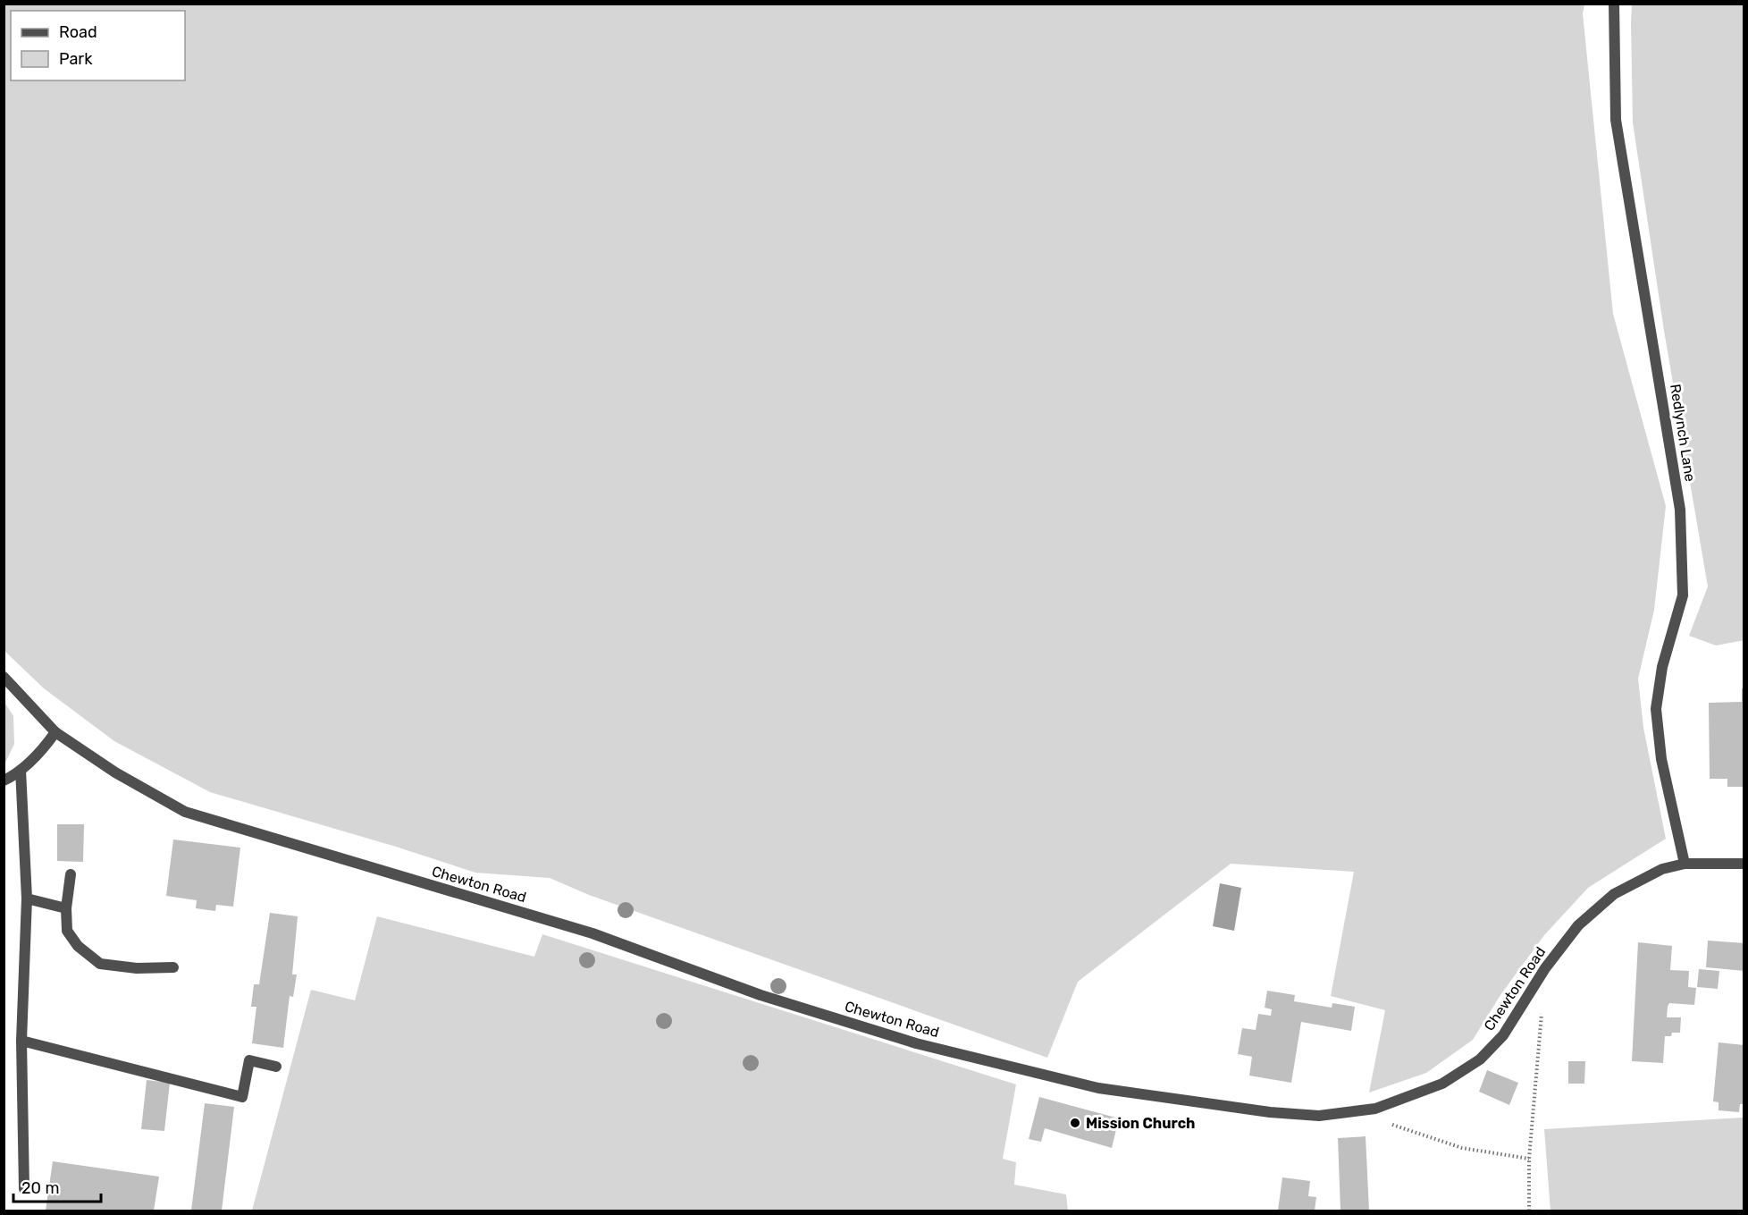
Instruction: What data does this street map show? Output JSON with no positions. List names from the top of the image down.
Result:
{
  "streets": {
    "street": ["Redlynch Lane", "Chewton Road"]
  },
  "crossings": [
    ["Redlynch Lane", "Chewton Road"]
  ],
  "places": ["Mission Church"],
  "legend": ["Road", "Park"],
  "scale_bar": "20 m"
}
